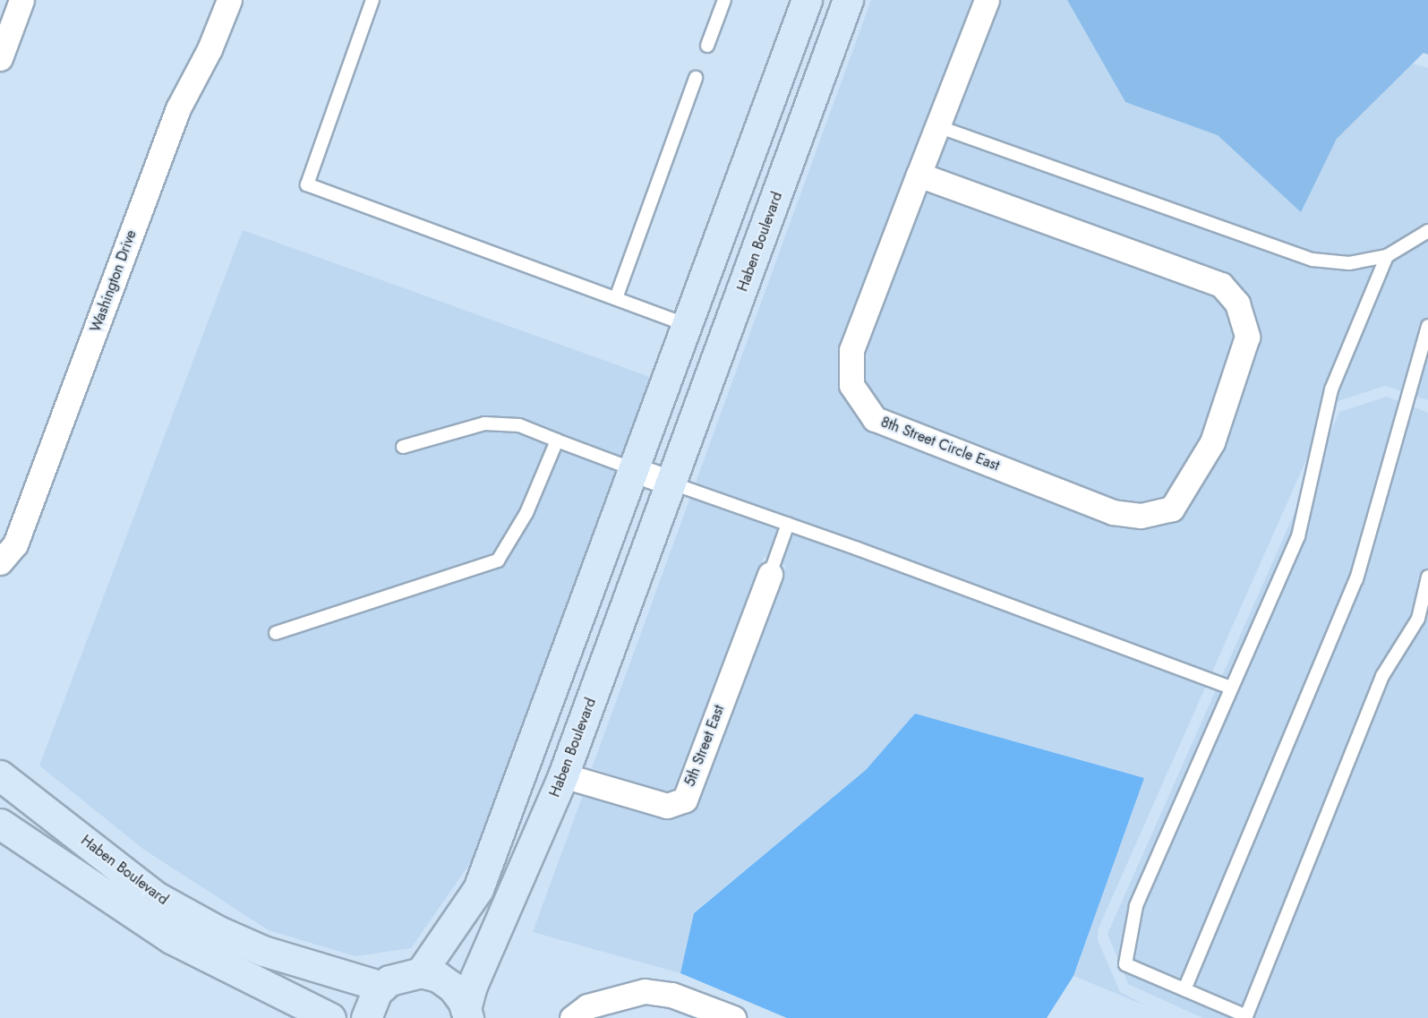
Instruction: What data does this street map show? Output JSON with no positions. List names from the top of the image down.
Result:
{
  "streets": {
    "street": [
      "Haben Boulevard",
      "Washington Drive",
      "8th Street Circle East",
      "5th Street East"
    ]
  },
  "crossings": [
    ["Haben Boulevard", "5th Street East"]
  ]
}
